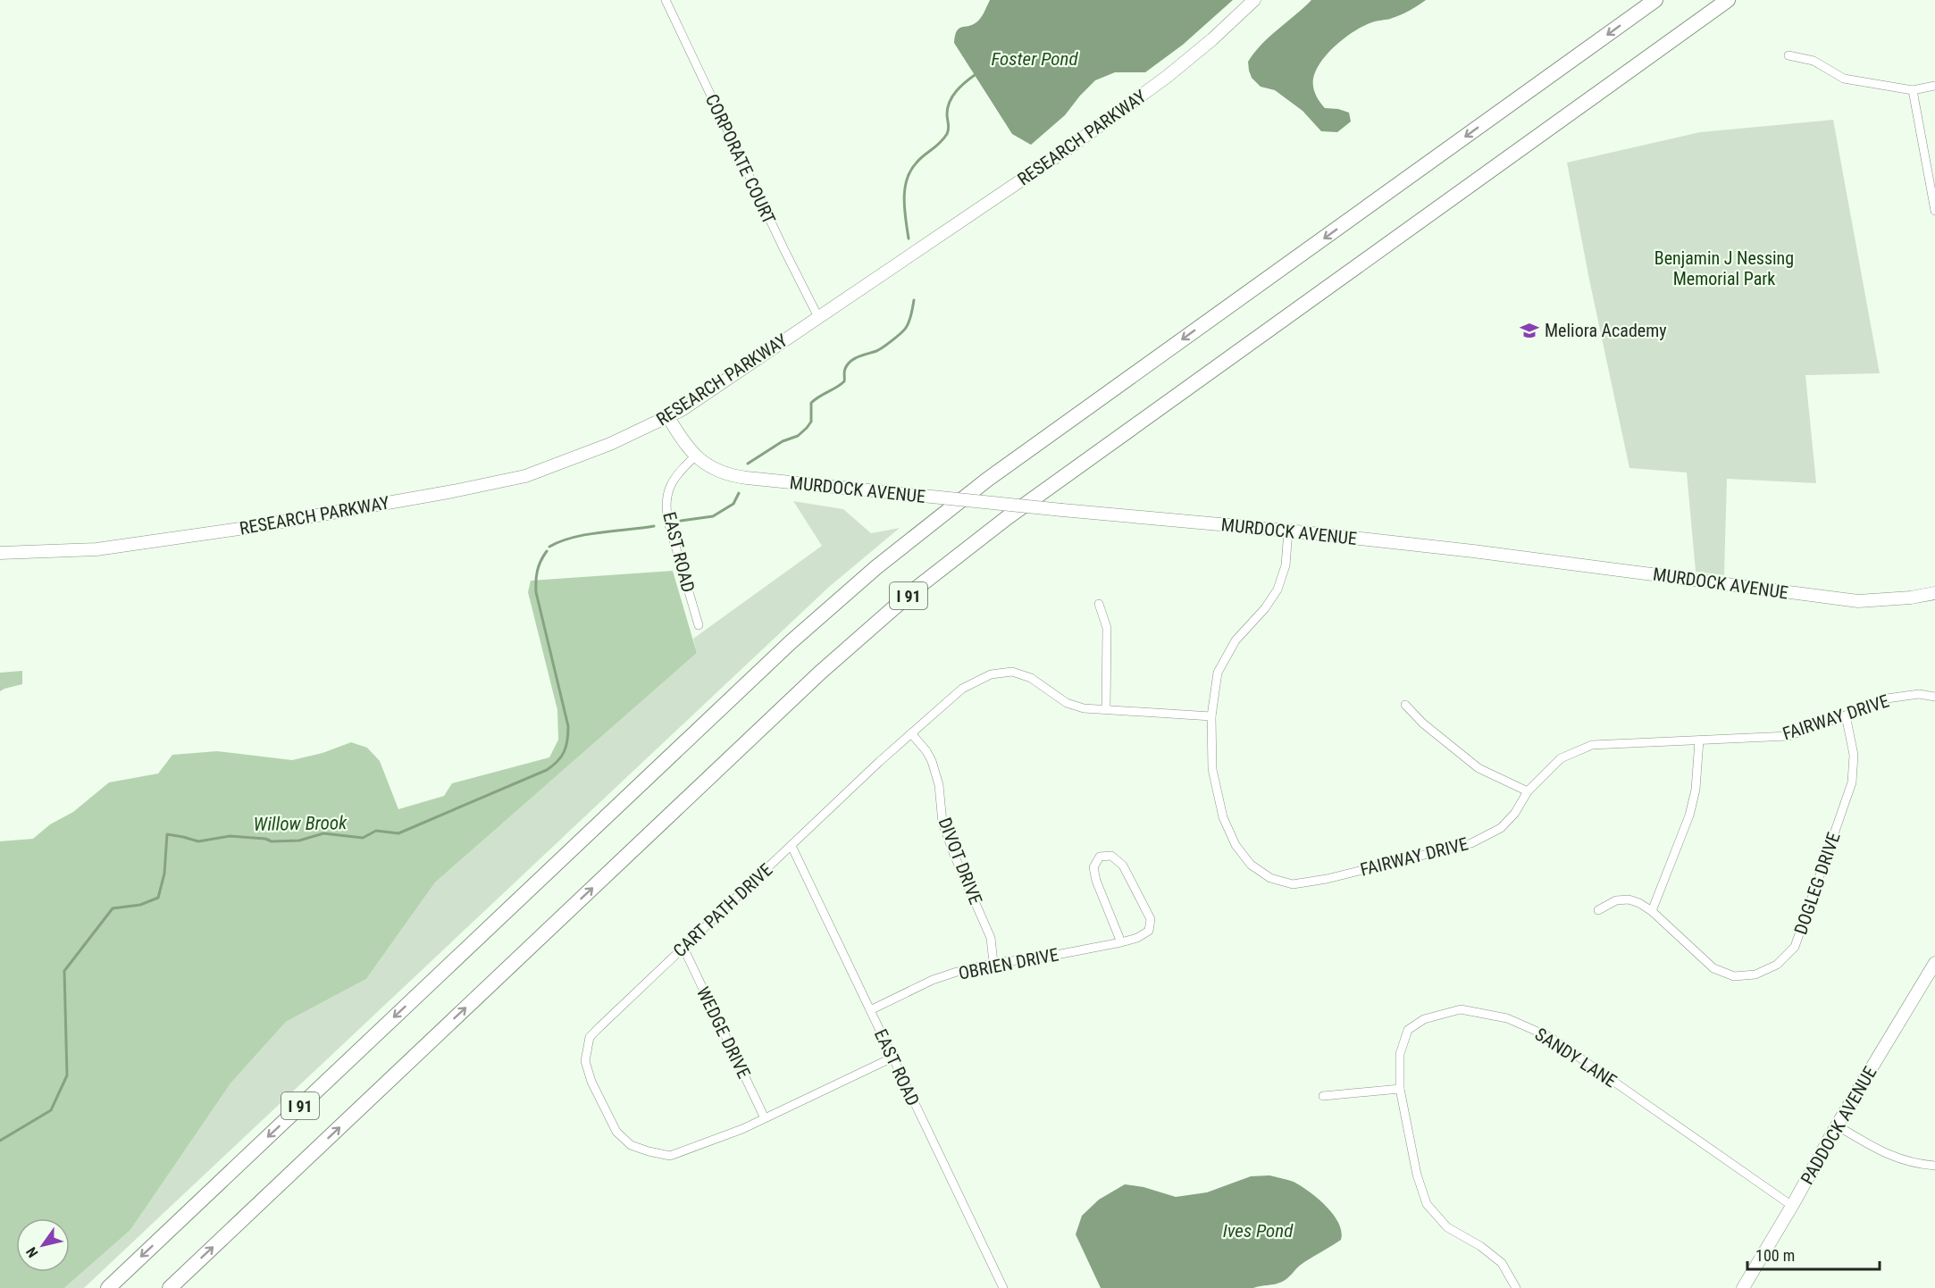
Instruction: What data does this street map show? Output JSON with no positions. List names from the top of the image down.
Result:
{
  "streets": {
    "highway": ["I 91"],
    "main road": ["RESEARCH PARKWAY", "MURDOCK AVENUE", "PADDOCK AVENUE"],
    "street": [
      "CORPORATE COURT",
      "EAST ROAD",
      "FAIRWAY DRIVE",
      "DIVOT DRIVE",
      "DOGLEG DRIVE",
      "CART PATH DRIVE",
      "OBRIEN DRIVE",
      "WEDGE DRIVE",
      "SANDY LANE"
    ]
  },
  "crossings": [
    ["RESEARCH PARKWAY", "CORPORATE COURT"],
    ["RESEARCH PARKWAY", "MURDOCK AVENUE"],
    ["MURDOCK AVENUE", "EAST ROAD"],
    ["MURDOCK AVENUE", "FAIRWAY DRIVE"],
    ["EAST ROAD", "CART PATH DRIVE"],
    ["EAST ROAD", "OBRIEN DRIVE"],
    ["FAIRWAY DRIVE", "DOGLEG DRIVE"],
    ["FAIRWAY DRIVE", "CART PATH DRIVE"],
    ["DIVOT DRIVE", "CART PATH DRIVE"],
    ["DIVOT DRIVE", "OBRIEN DRIVE"],
    ["CART PATH DRIVE", "WEDGE DRIVE"],
    ["SANDY LANE", "PADDOCK AVENUE"]
  ],
  "water": ["Foster Pond", "Willow Brook", "Ives Pond"],
  "parks": ["Benjamin J Nessing Memorial Park"],
  "places": {
    "school or university": ["Meliora Academy"]
  },
  "scale_bar": "100 m",
  "north": "bottom left"
}
